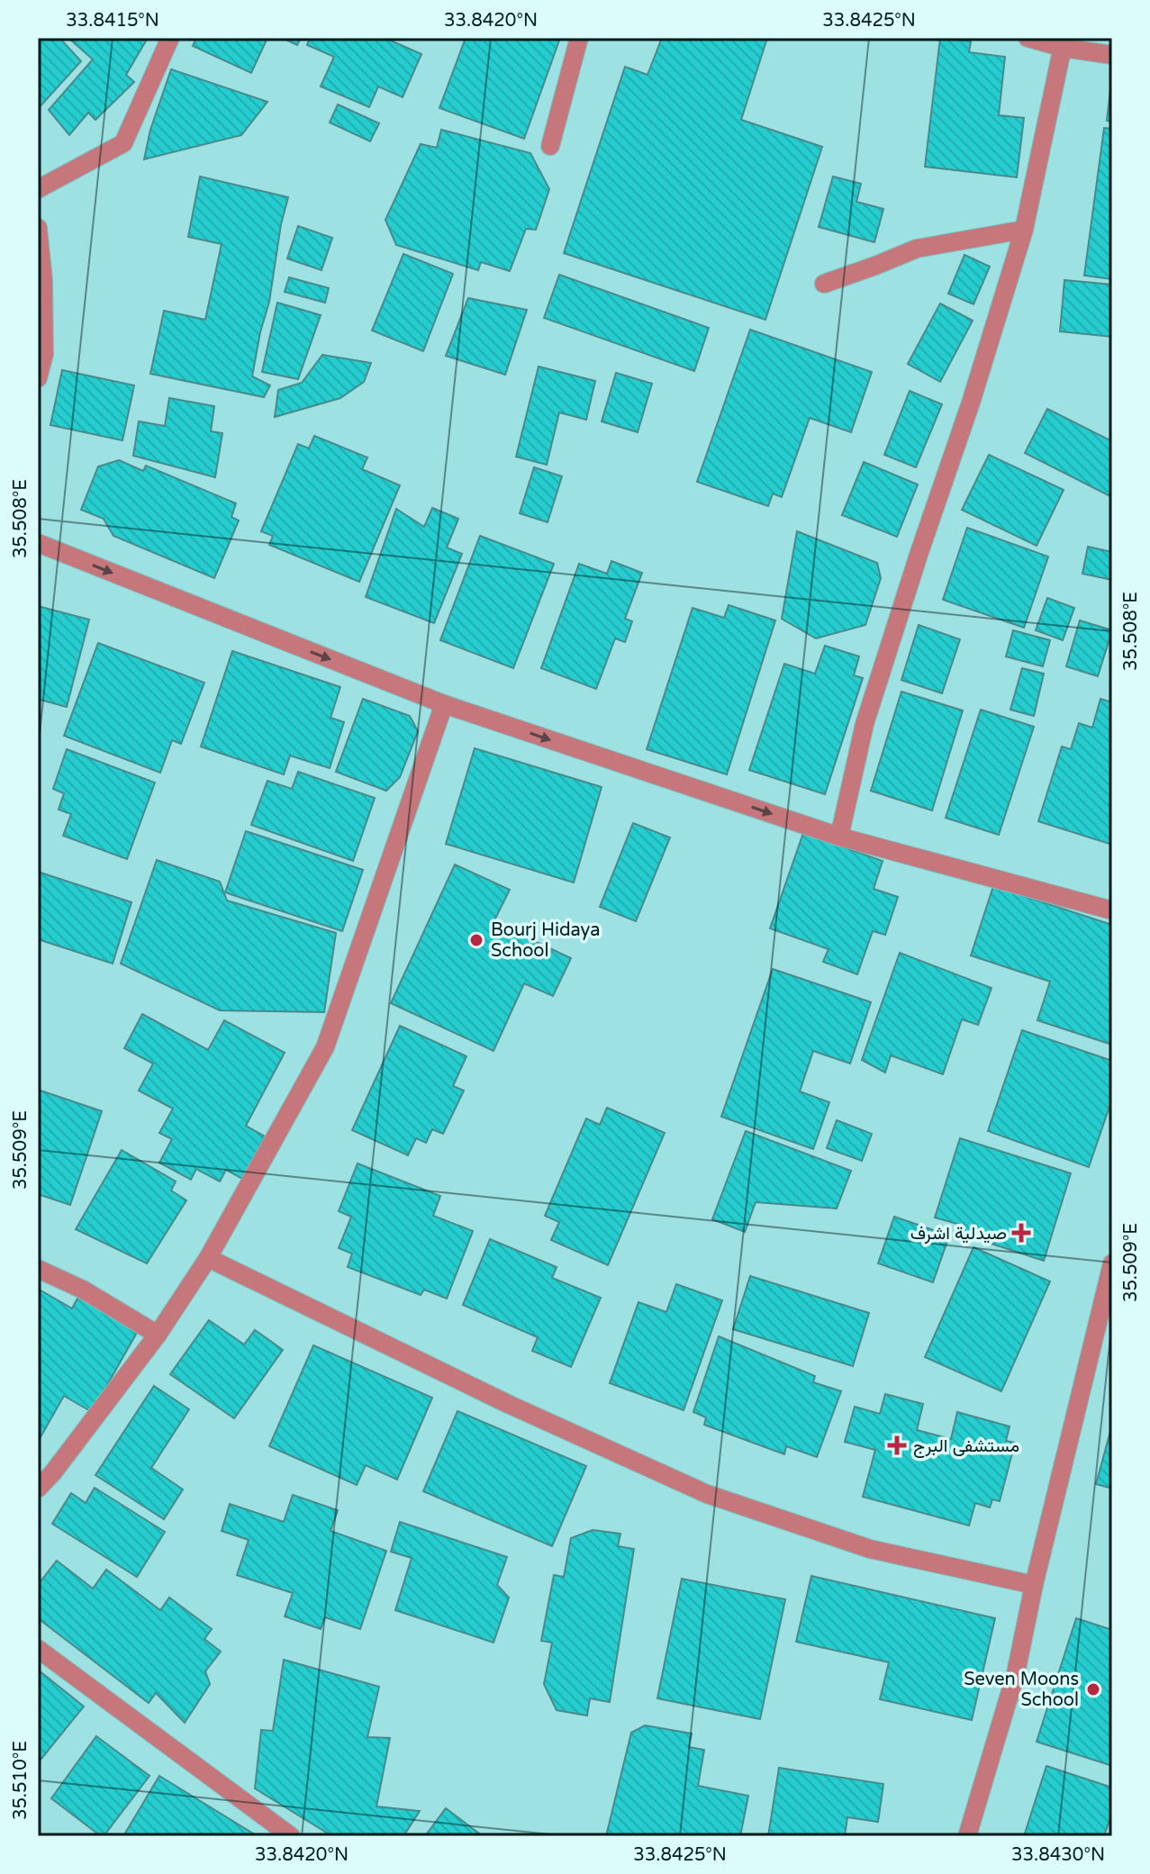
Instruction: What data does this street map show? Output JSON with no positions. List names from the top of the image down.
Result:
{
  "places": {
    "other": ["Bourj Hidaya School", "Seven Moons School"],
    "health": ["صيدلية اشرف", "مستشفى البرج"]
  },
  "coordinates": [
    "33.8415°N",
    "33.8420°N",
    "33.8425°N",
    "35.508°E",
    "35.509°E",
    "35.510°E",
    "33.8430°N"
  ]
}
